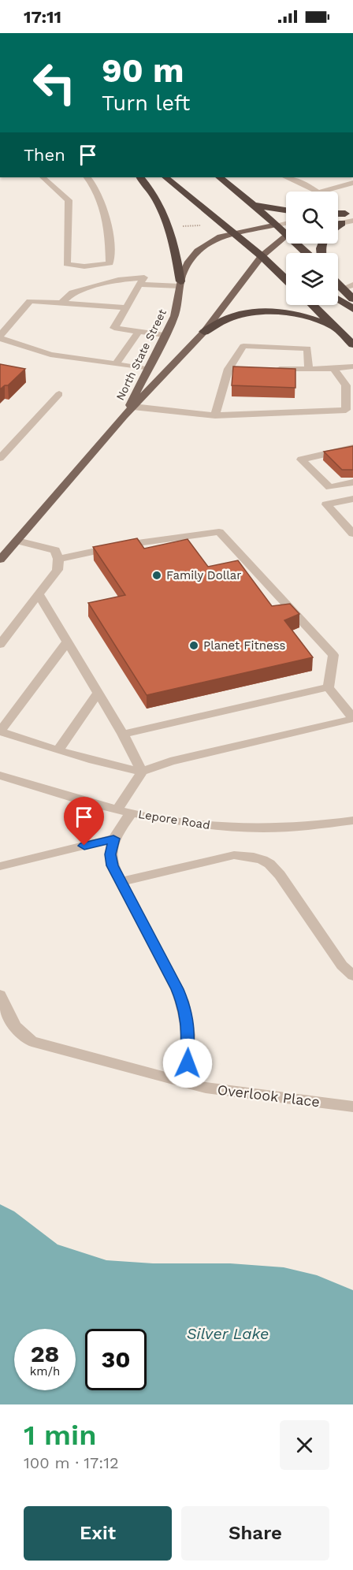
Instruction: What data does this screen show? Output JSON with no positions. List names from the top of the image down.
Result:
{
  "streets": {
    "main road": ["North State Street"],
    "street": ["Lepore Road", "Overlook Place"]
  },
  "water": ["Silver Lake"],
  "places": ["Family Dollar", "Planet Fitness"],
  "page": {
    "status": "17:11",
    "turn": ["90 m", "Turn left"],
    "then": "Then",
    "speed": "28 km/h",
    "limit": "30",
    "heading": ["1 min", "100 m · 17:12"],
    "buttons": ["Exit", "Share"]
  }
}
